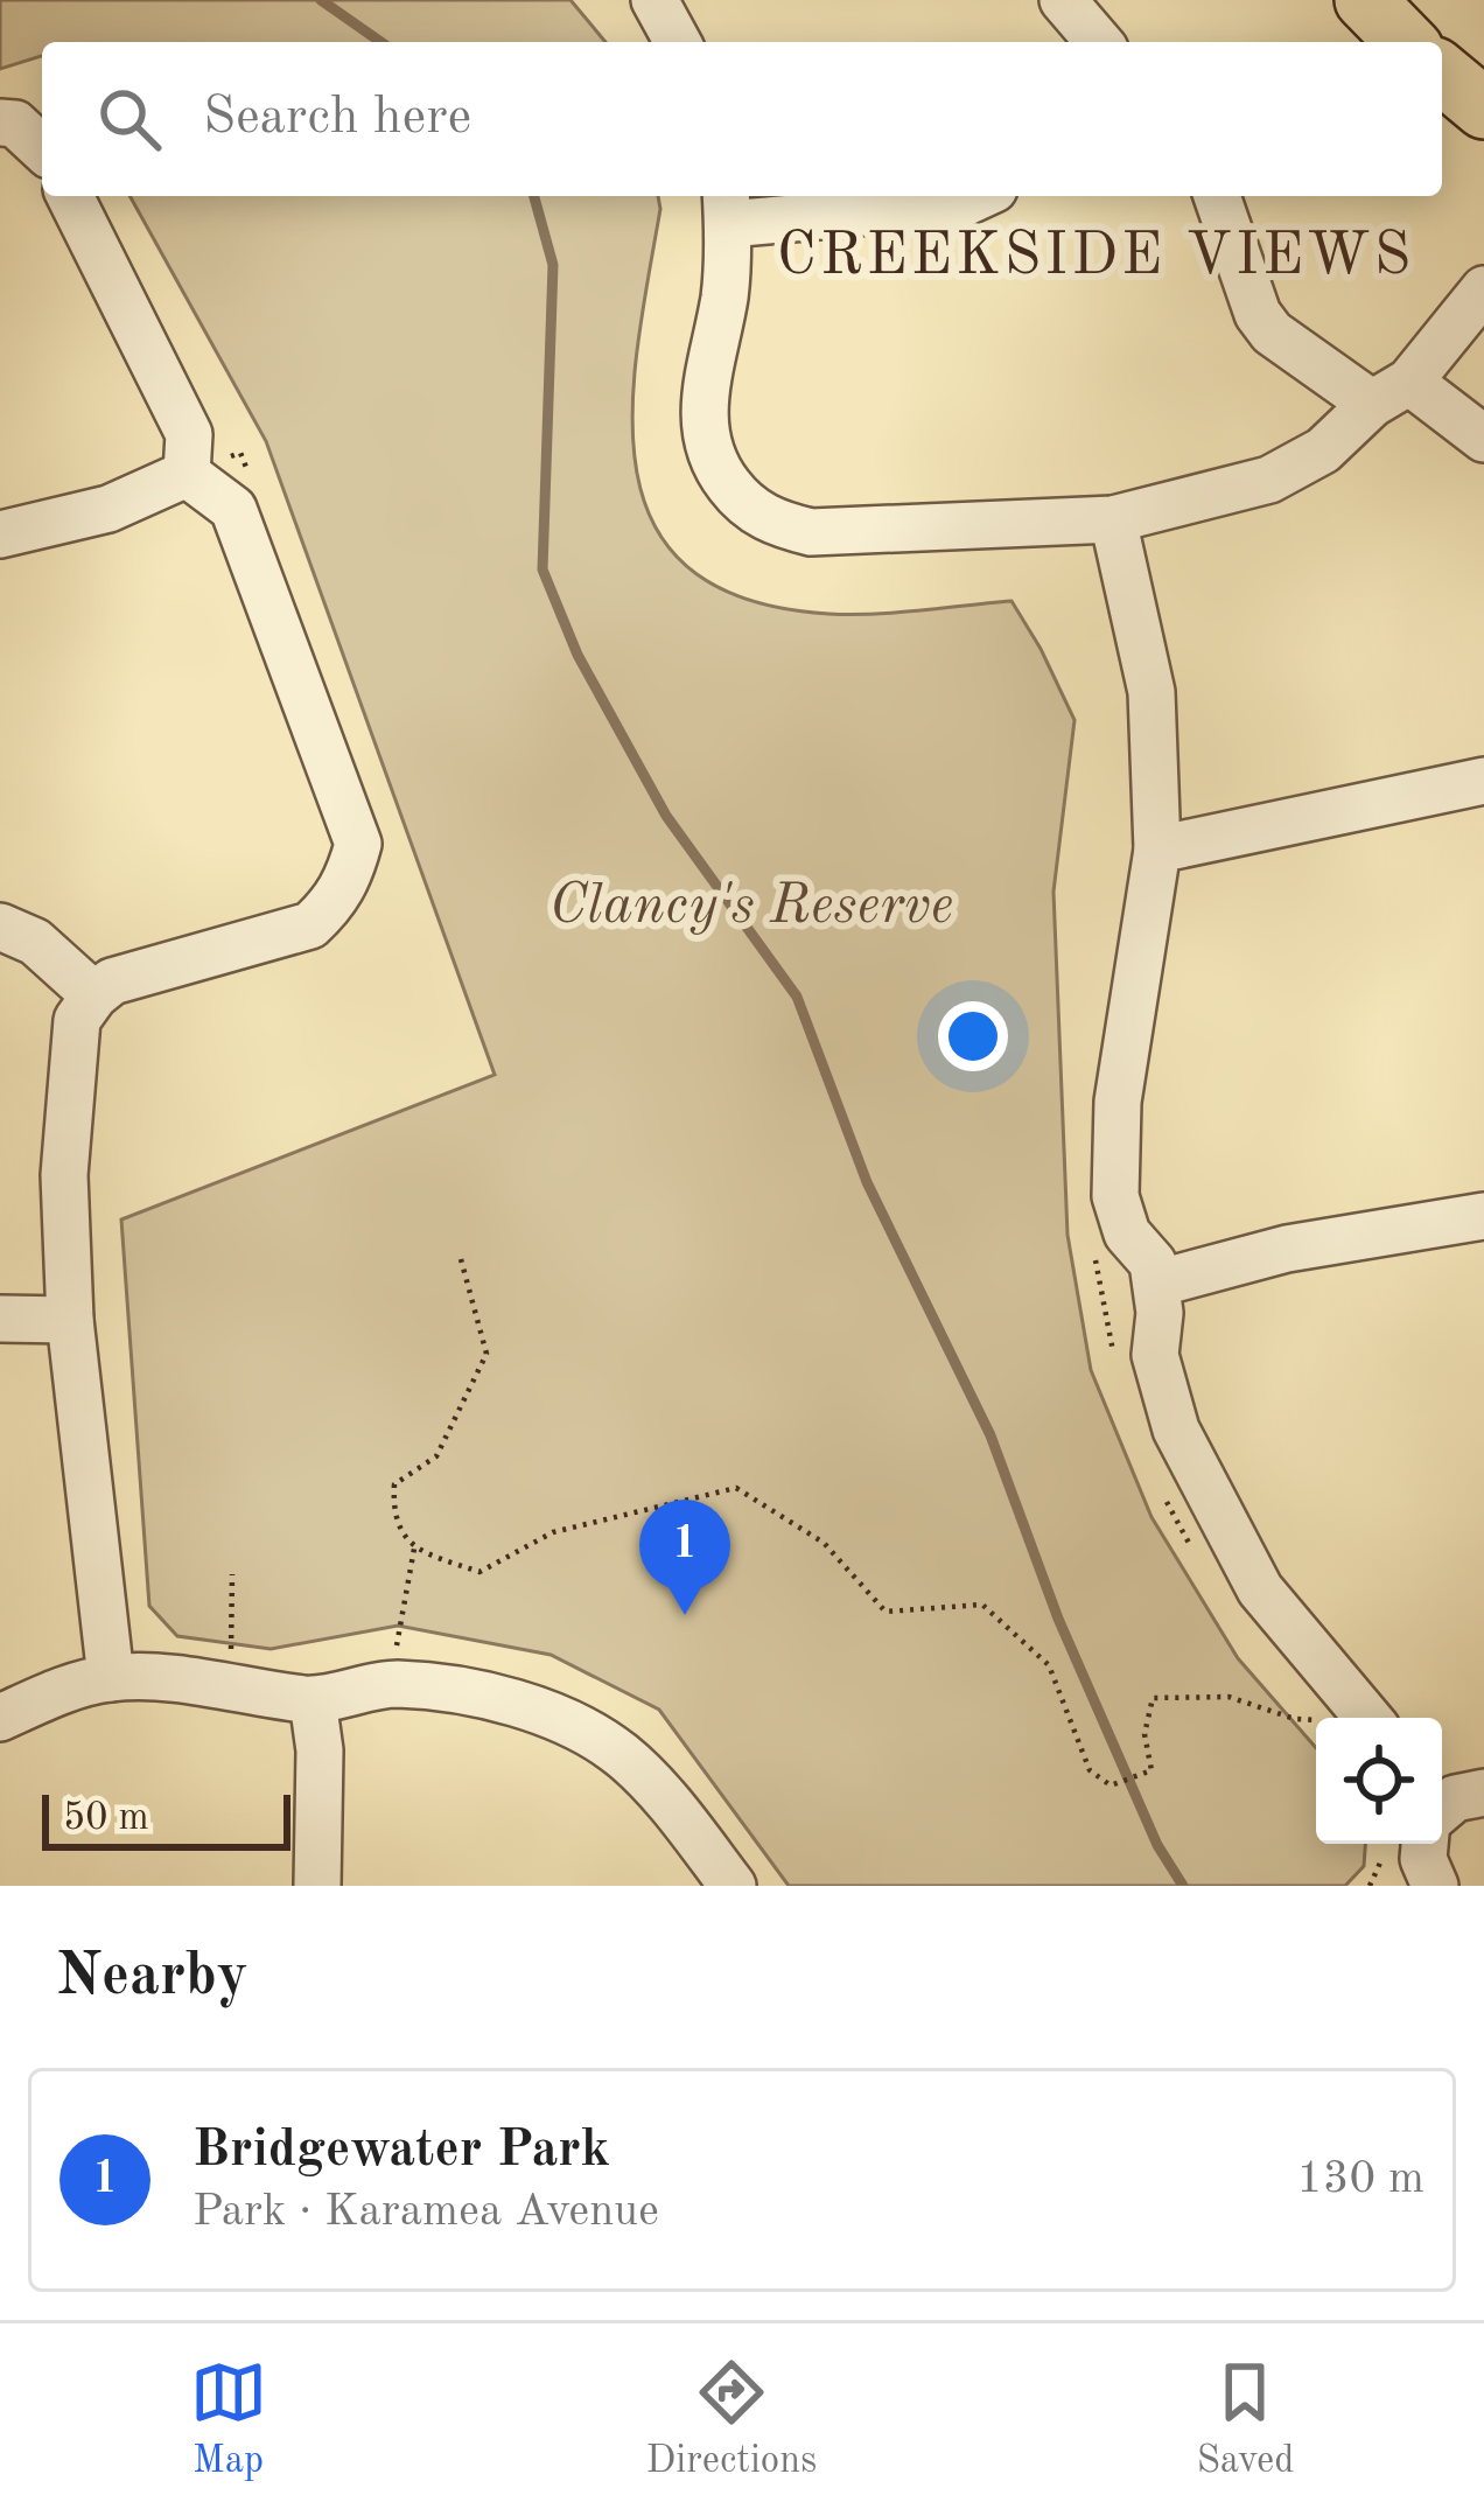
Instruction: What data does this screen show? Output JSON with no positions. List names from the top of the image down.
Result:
{
  "districts": ["CREEKSIDE VIEWS"],
  "parks": ["Clancy's Reserve"],
  "scale_bar": "50 m",
  "page": {
    "search": "Search here",
    "pins": "1",
    "scale": "50 m",
    "heading": "Nearby",
    "list": [
      {
        "mark": "1",
        "name": "Bridgewater Park",
        "note": "Park · Karamea Avenue",
        "value": "130 m"
      }
    ],
    "nav": ["Map", "Directions", "Saved"]
  }
}
